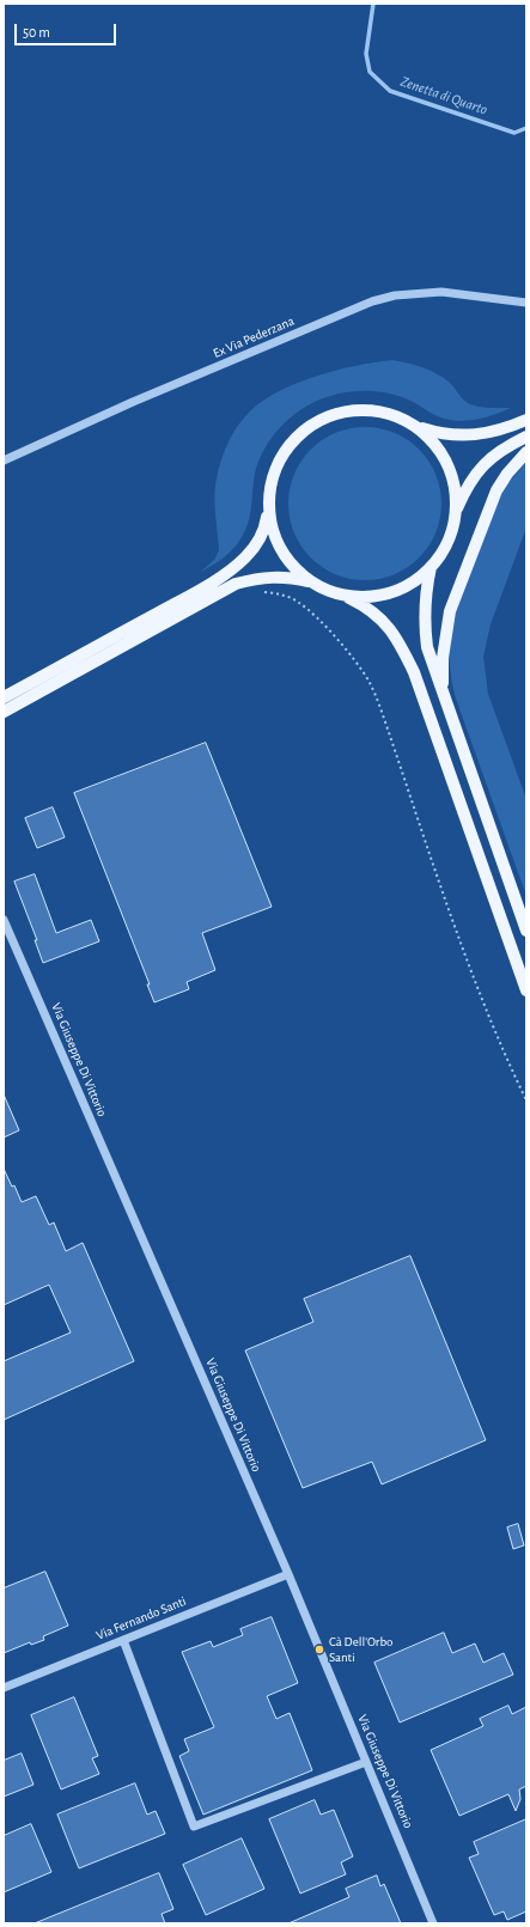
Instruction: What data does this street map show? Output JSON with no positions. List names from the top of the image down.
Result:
{
  "streets": {
    "street": ["Ex Via Pederzana", "Via Giuseppe Di Vittorio", "Via Fernando Santi"]
  },
  "crossings": [
    ["Via Giuseppe Di Vittorio", "Via Fernando Santi"]
  ],
  "water": ["Zenetta di Quarto"],
  "places": ["Cà Dell'Orbo Santi"],
  "scale_bar": "50 m"
}
